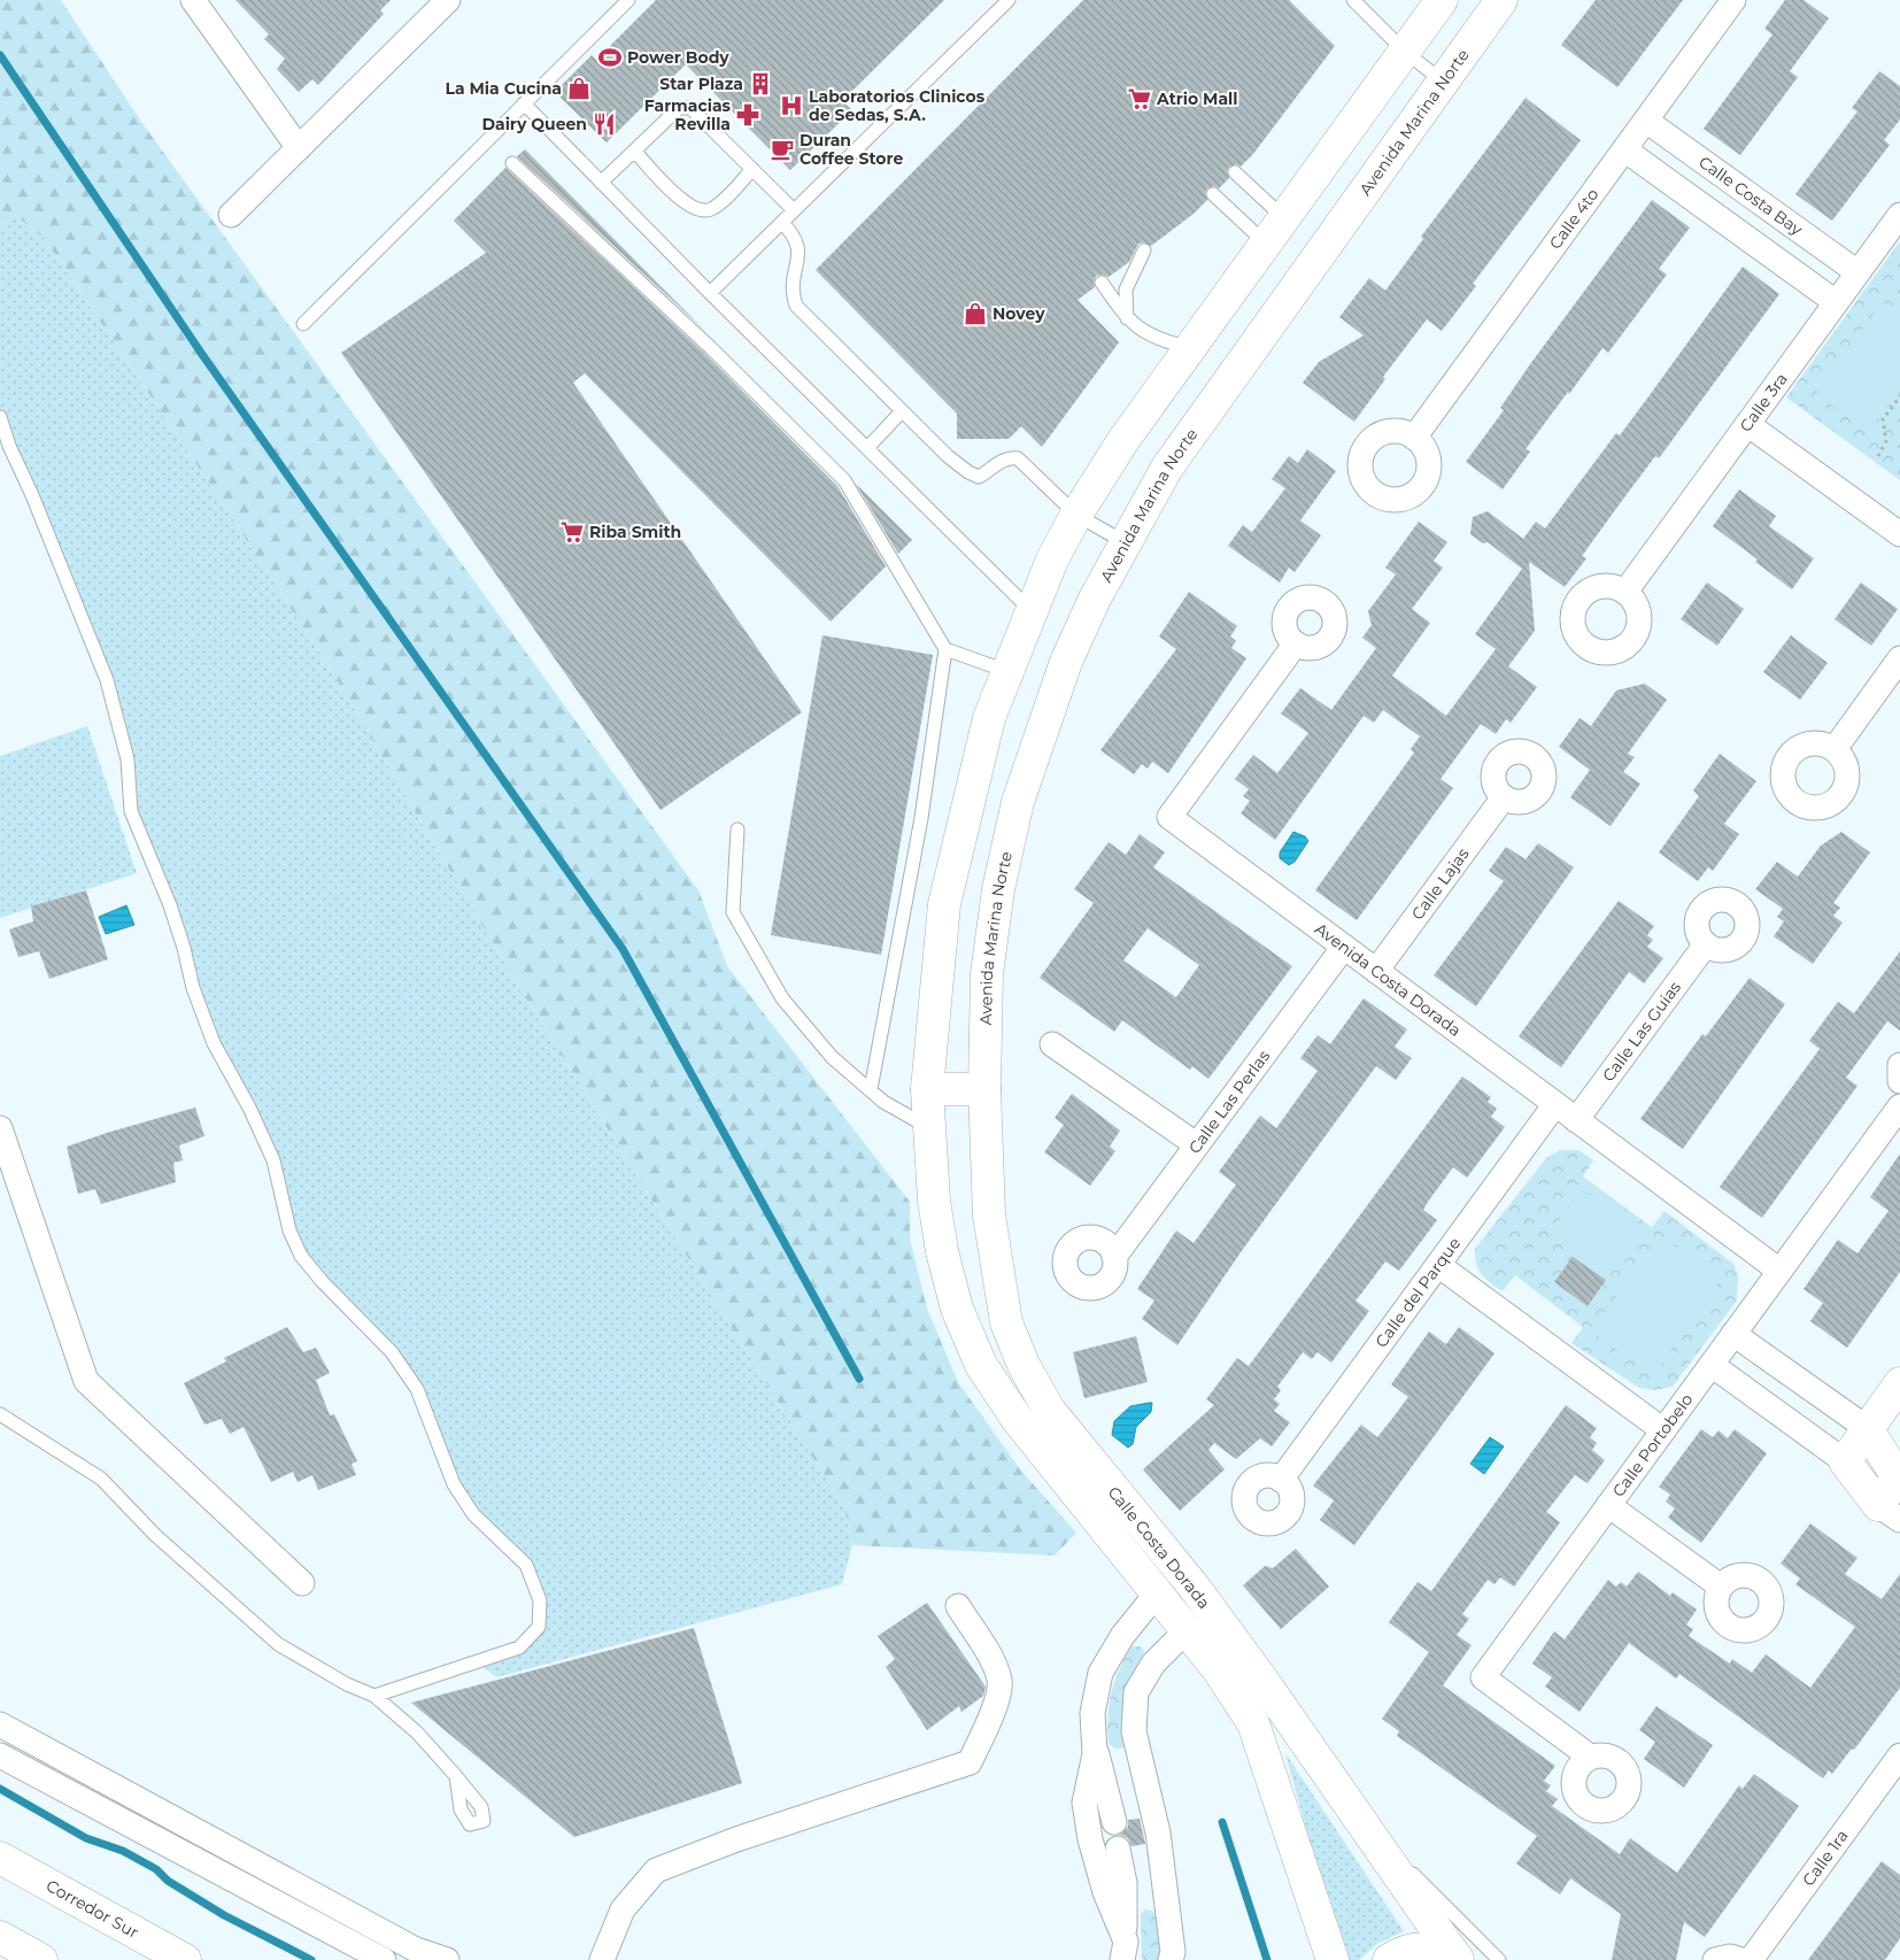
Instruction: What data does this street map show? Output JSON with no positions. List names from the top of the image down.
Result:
{
  "streets": {
    "main road": ["Avenida Marina Norte", "Calle Costa Dorada", "Corredor Sur"],
    "street": [
      "Calle Costa Bay",
      "Calle 4to",
      "Calle 3ra",
      "Calle Lajas",
      "Avenida Costa Dorada",
      "Calle Las Guias",
      "Calle Las Perlas",
      "Calle del Parque",
      "Calle Portobelo",
      "Calle 1ra"
    ]
  },
  "crossings": [
    ["Avenida Marina Norte", "Calle Costa Dorada"],
    ["Calle Costa Bay", "Calle 4to"],
    ["Calle Costa Bay", "Calle 3ra"],
    ["Calle Lajas", "Avenida Costa Dorada"],
    ["Avenida Costa Dorada", "Calle Las Guias"],
    ["Avenida Costa Dorada", "Calle Las Perlas"],
    ["Avenida Costa Dorada", "Calle del Parque"],
    ["Avenida Costa Dorada", "Calle Portobelo"]
  ],
  "places": {
    "sports": ["Power Body"],
    "building": ["Star Plaza"],
    "shop": ["La Mia Cucina", "Novey"],
    "supermarket": ["Atrio Mall", "Riba Smith"],
    "hospital": ["Laboratorios Clinicos de Sedas, S.A."],
    "pharmacy": ["Farmacias Revilla"],
    "restaurant": ["Dairy Queen"],
    "cafe": ["Duran Coffee Store"]
  }
}
